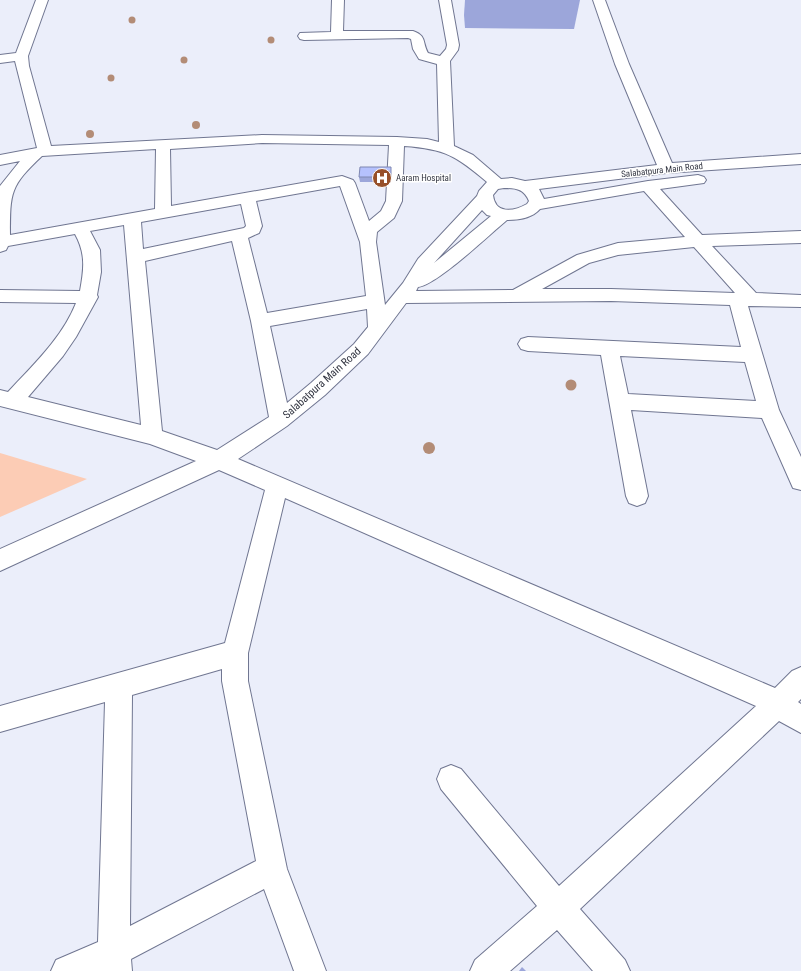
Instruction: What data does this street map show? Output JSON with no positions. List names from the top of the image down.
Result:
{
  "streets": {
    "street": ["Salabatpura Main Road"]
  },
  "places": {
    "hospital": ["Aaram Hospital"]
  }
}
